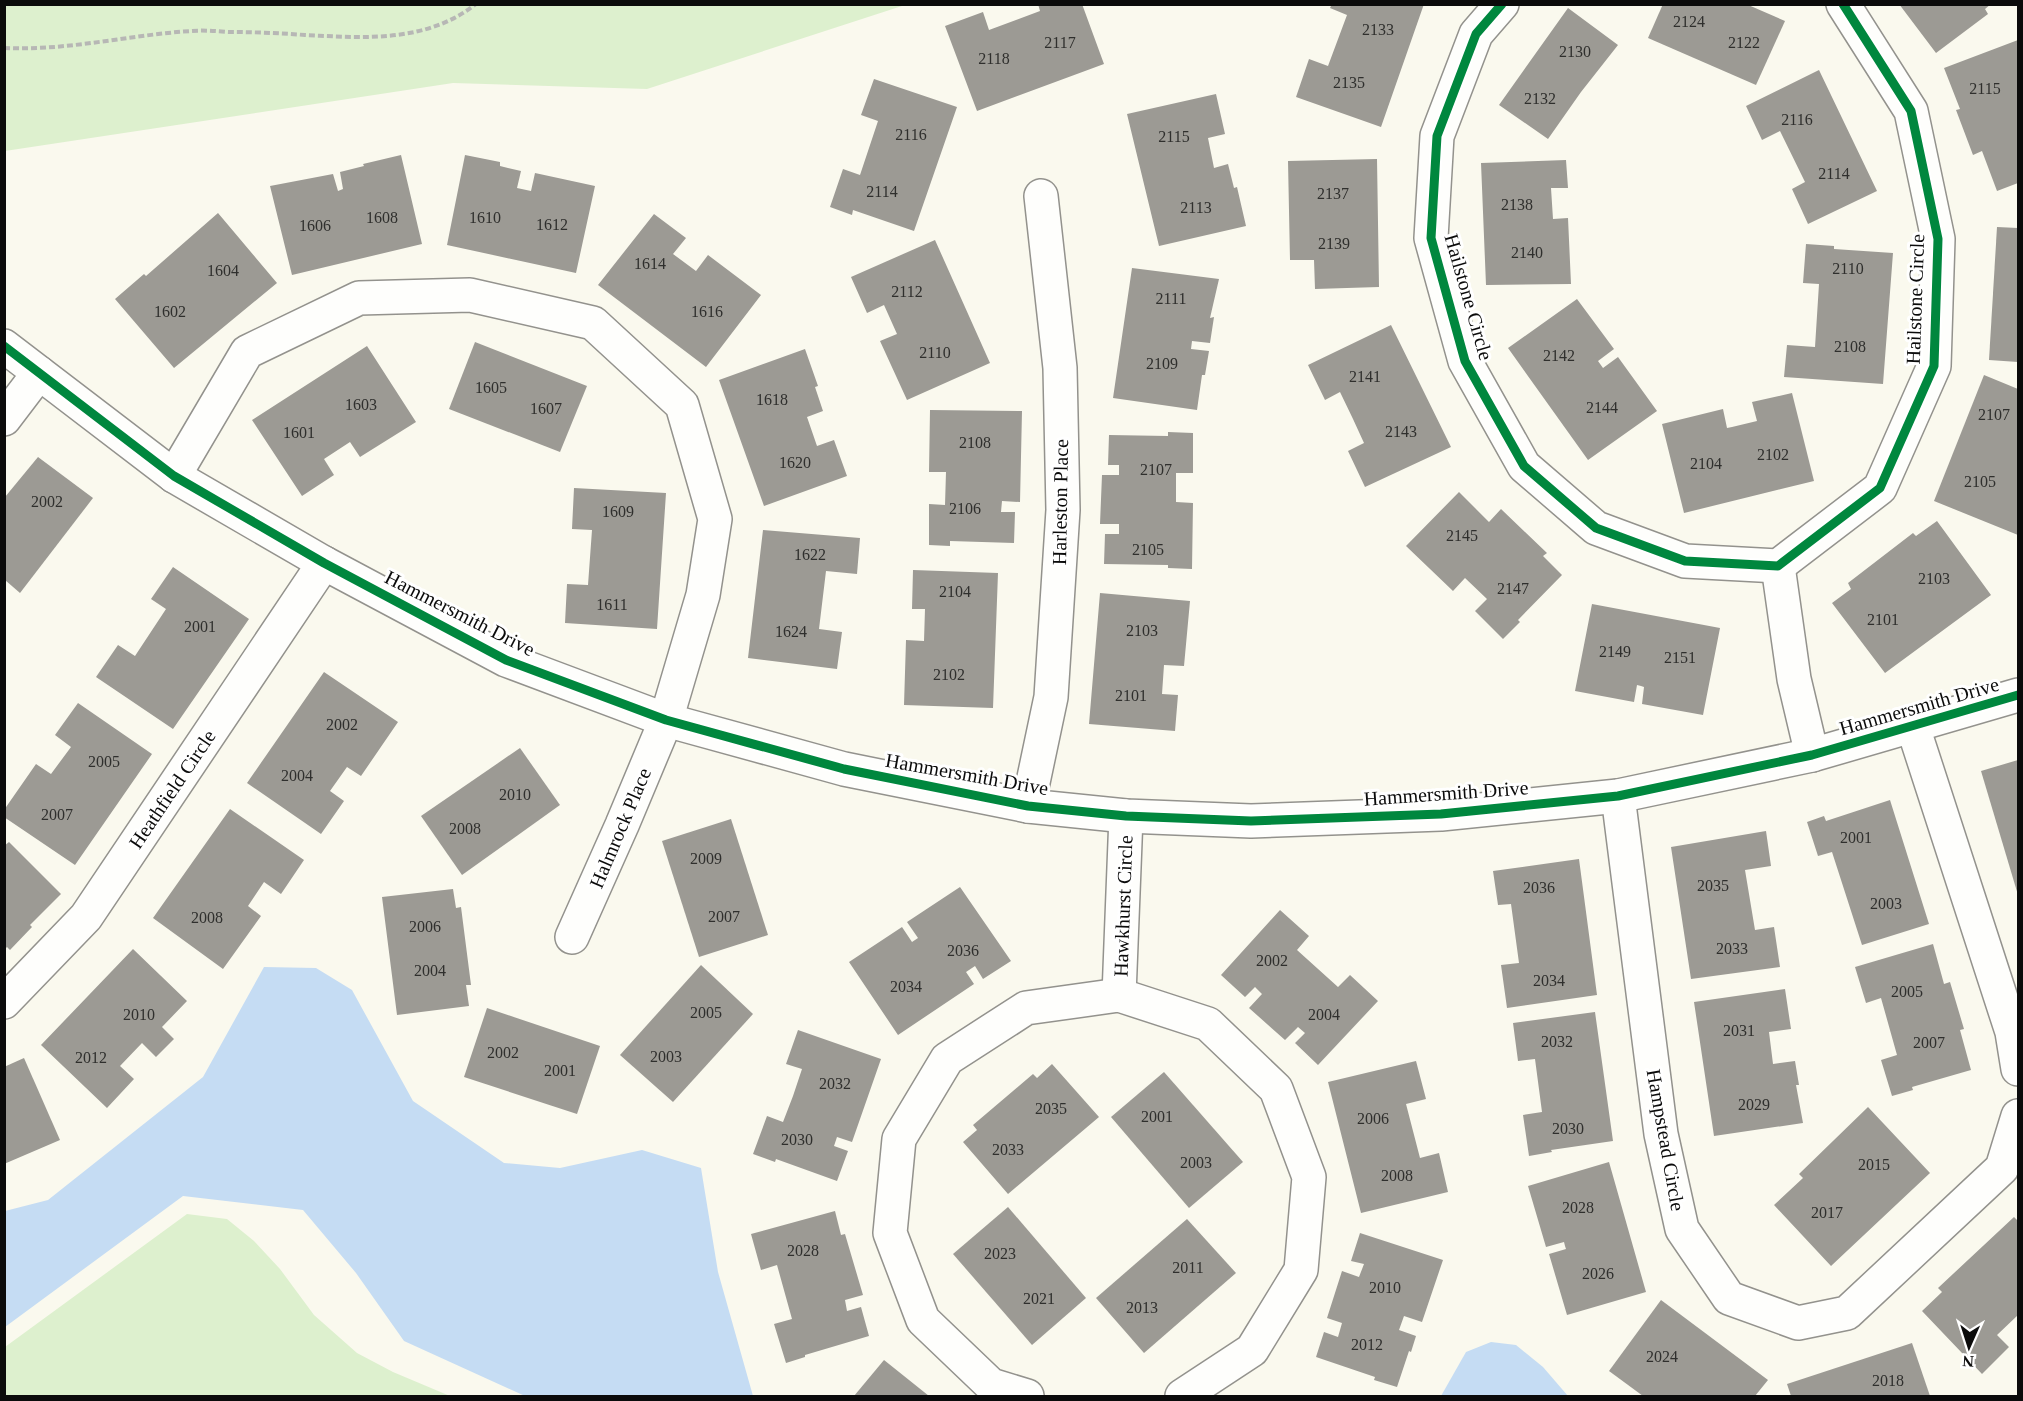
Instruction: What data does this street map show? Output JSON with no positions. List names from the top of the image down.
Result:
{
  "streets": {
    "street": [
      "Hailstone Circle",
      "Harleston Place",
      "Hammersmith Drive",
      "Heathfield Circle",
      "Halmrock Place",
      "Hawkhurst Circle",
      "Hampstead Circle"
    ]
  },
  "crossings": [
    ["Harleston Place", "Hammersmith Drive"],
    ["Hammersmith Drive", "Heathfield Circle"],
    ["Hammersmith Drive", "Halmrock Place"],
    ["Hammersmith Drive", "Hawkhurst Circle"],
    ["Hammersmith Drive", "Hampstead Circle"]
  ],
  "house_numbers": [
    "2124",
    "2133",
    "2117",
    "2122",
    "2130",
    "2118",
    "2135",
    "2115",
    "2132",
    "2116",
    "2116",
    "2115",
    "2114",
    "2114",
    "2137",
    "2138",
    "2113",
    "1608",
    "1610",
    "1612",
    "1606",
    "2139",
    "2140",
    "1614",
    "2110",
    "1604",
    "2112",
    "2111",
    "1602",
    "1616",
    "2108",
    "2110",
    "2142",
    "2109",
    "2141",
    "1605",
    "1618",
    "1603",
    "2144",
    "1607",
    "2107",
    "2143",
    "1601",
    "2108",
    "2102",
    "1620",
    "2104",
    "2107",
    "2105",
    "2002",
    "2106",
    "1609",
    "2145",
    "2105",
    "1622",
    "2103",
    "2147",
    "2104",
    "1611",
    "2101",
    "2001",
    "2103",
    "1624",
    "2149",
    "2151",
    "2102",
    "2101",
    "2002",
    "2005",
    "2004",
    "2010",
    "2007",
    "2008",
    "2001",
    "2009",
    "2035",
    "2036",
    "2003",
    "2007",
    "2008",
    "2006",
    "2033",
    "2036",
    "2002",
    "2004",
    "2034",
    "2034",
    "2005",
    "2005",
    "2010",
    "2004",
    "2031",
    "2032",
    "2007",
    "2002",
    "2003",
    "2012",
    "2001",
    "2032",
    "2029",
    "2035",
    "2001",
    "2006",
    "2030",
    "2030",
    "2033",
    "2003",
    "2015",
    "2008",
    "2028",
    "2017",
    "2028",
    "2023",
    "2011",
    "2026",
    "2010",
    "2021",
    "2013",
    "2012",
    "2024",
    "2018"
  ],
  "north": "bottom"
}
